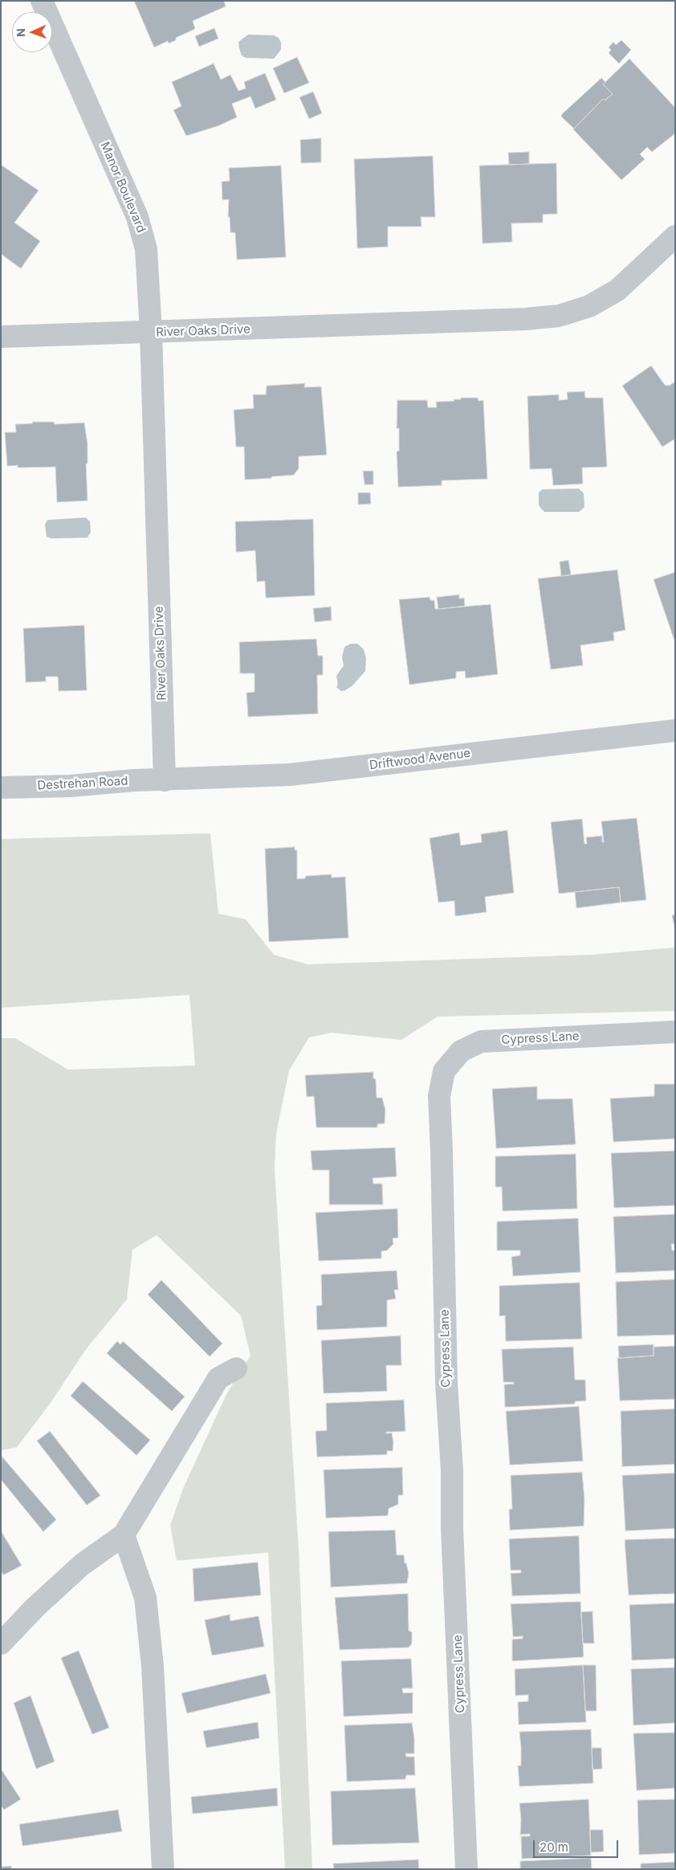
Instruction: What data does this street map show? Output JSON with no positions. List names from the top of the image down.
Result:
{
  "streets": {
    "street": [
      "Manor Boulevard",
      "River Oaks Drive",
      "Driftwood Avenue",
      "Destrehan Road",
      "Cypress Lane"
    ]
  },
  "crossings": [
    ["Manor Boulevard", "River Oaks Drive"],
    ["River Oaks Drive", "Driftwood Avenue"],
    ["River Oaks Drive", "Destrehan Road"],
    ["Driftwood Avenue", "Destrehan Road"]
  ],
  "scale_bar": "20 m",
  "north": "left"
}
